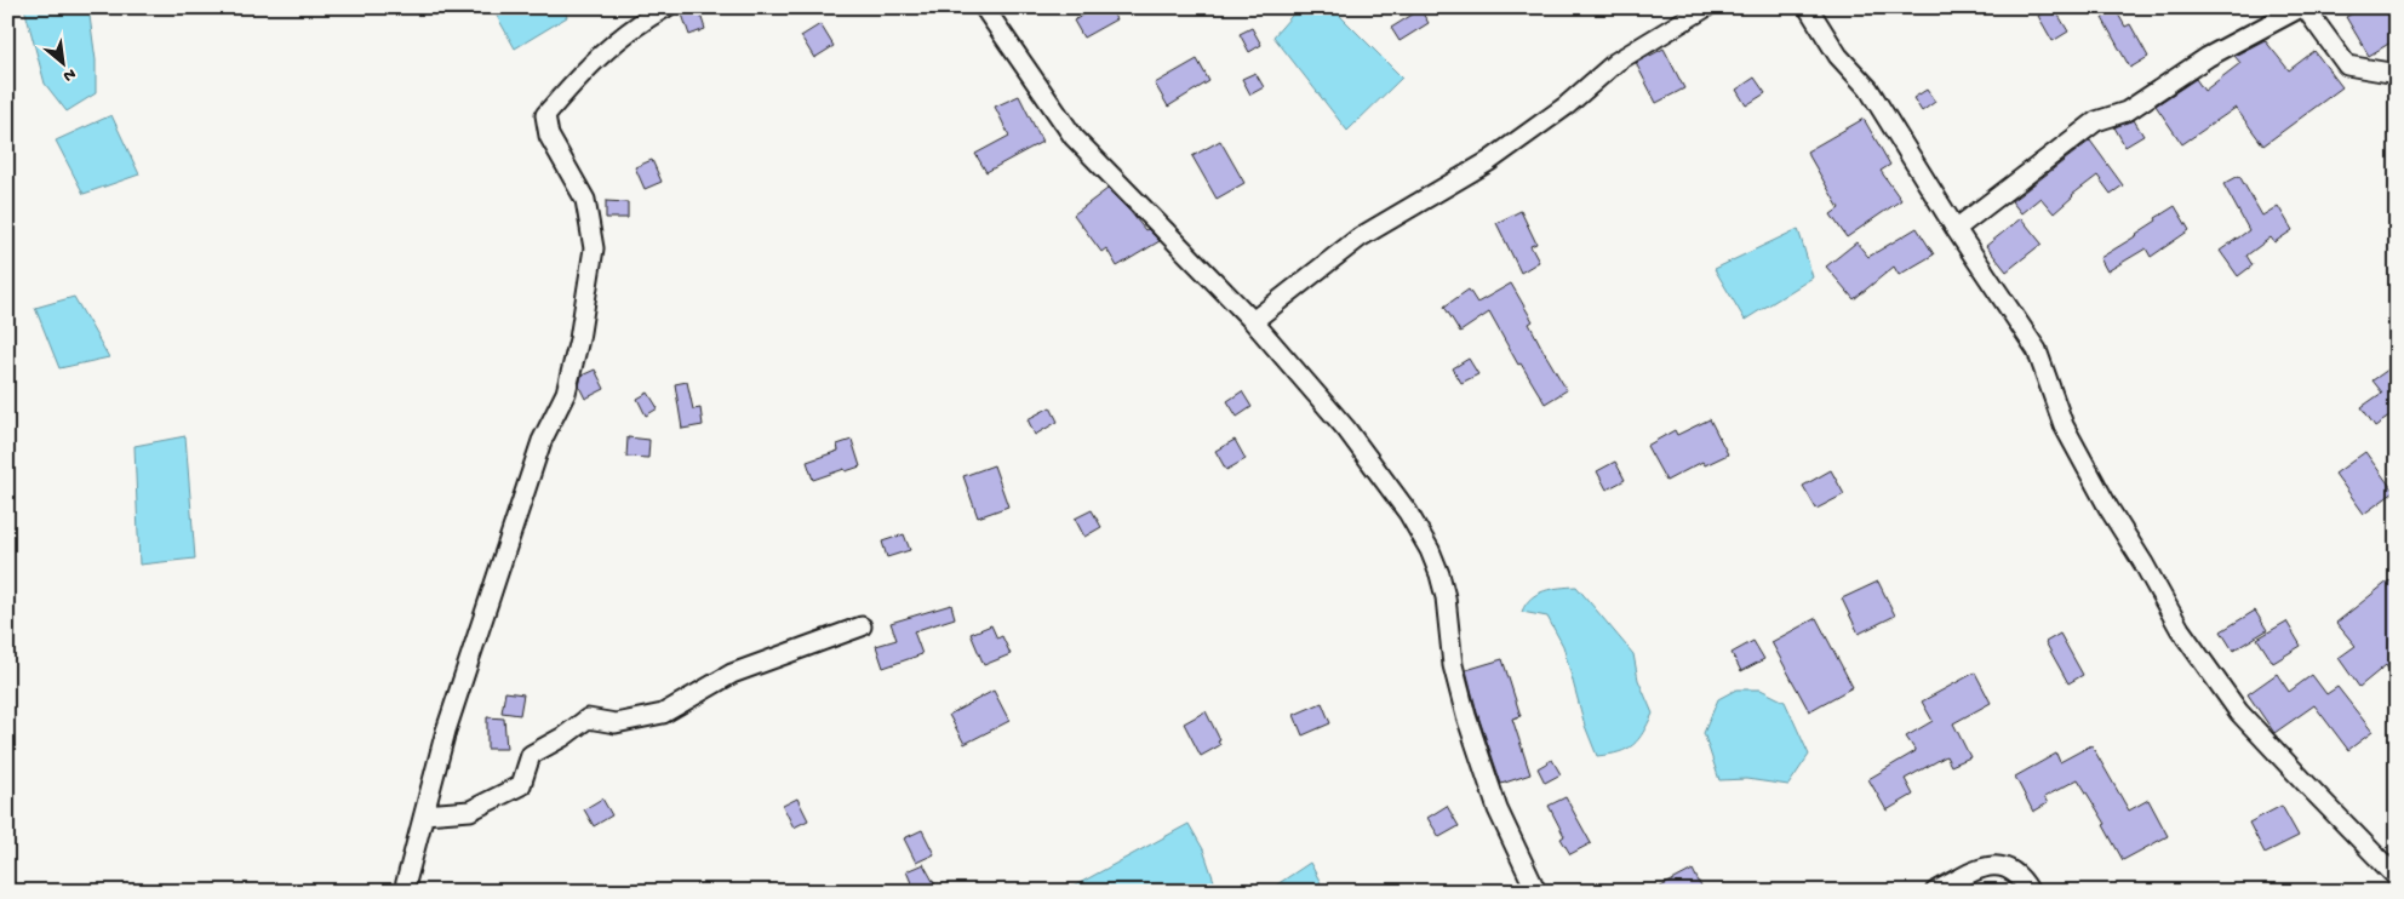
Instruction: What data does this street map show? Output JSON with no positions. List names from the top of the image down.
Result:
{
  "north": "bottom right"
}
